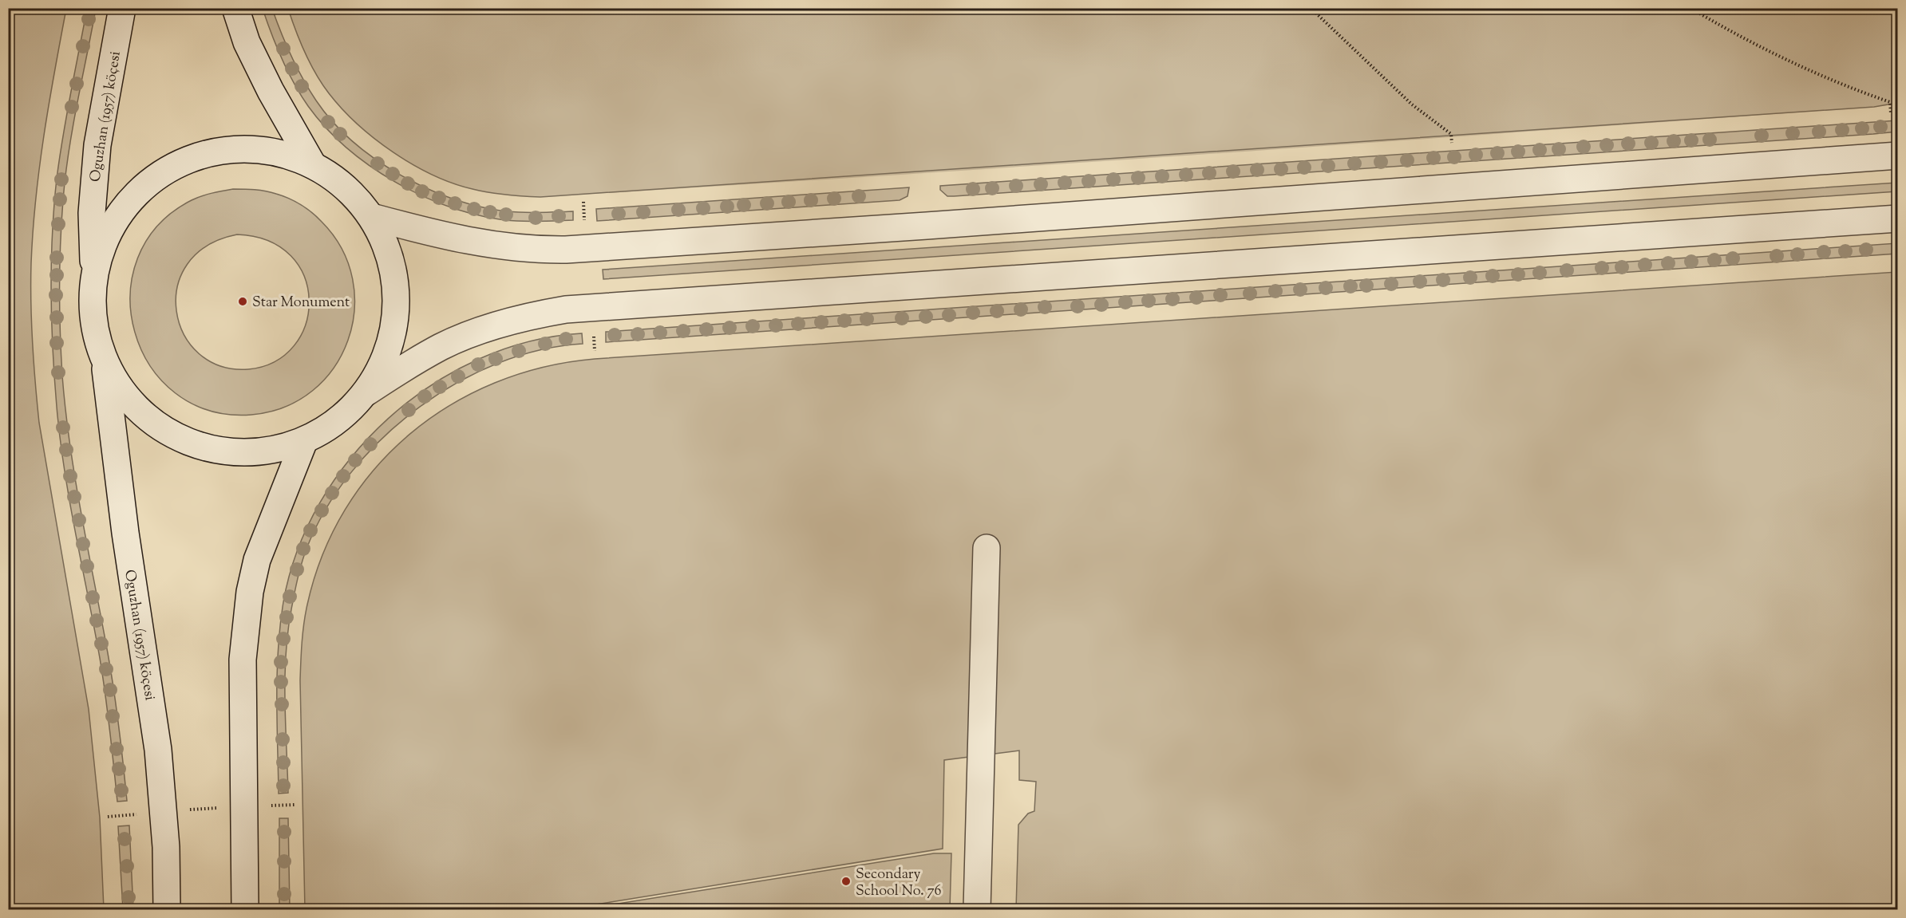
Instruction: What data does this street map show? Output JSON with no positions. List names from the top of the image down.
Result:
{
  "streets": {
    "street": ["Oguzhan (1957) köçesi"]
  },
  "places": ["Star Monument", "Secondary School No. 76"]
}
